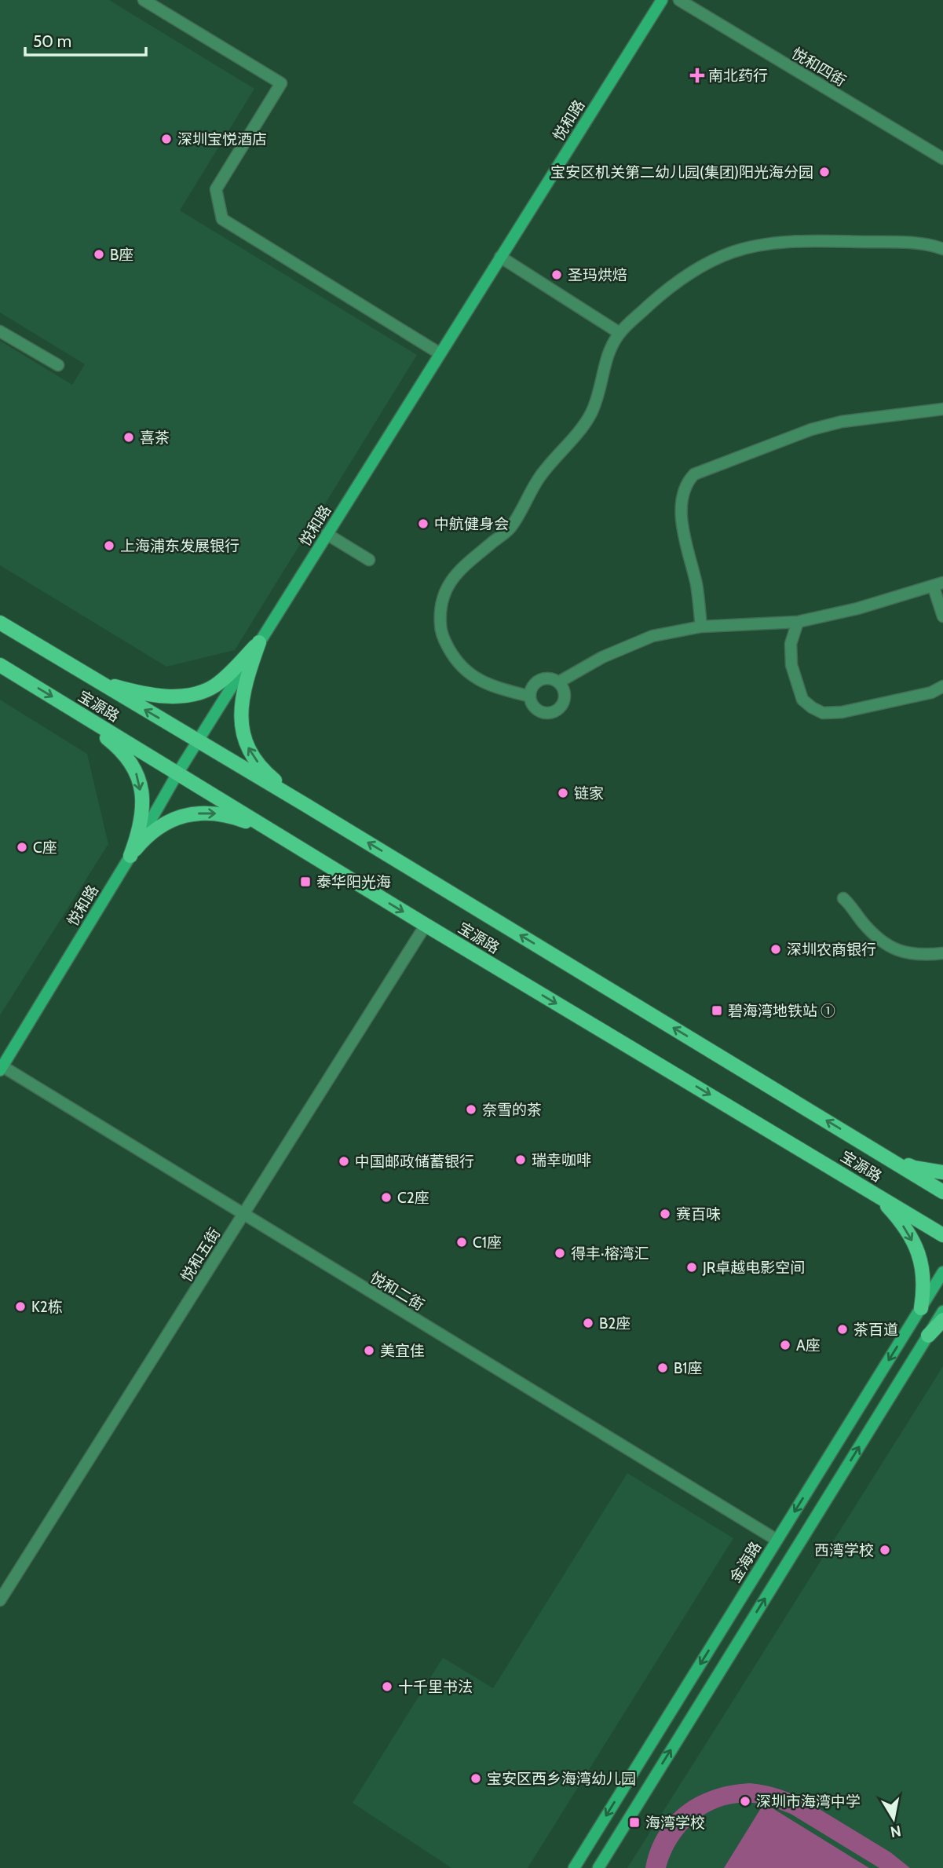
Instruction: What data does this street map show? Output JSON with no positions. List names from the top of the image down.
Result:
{
  "streets": {
    "main road": ["宝源路"],
    "street": [
      "悦和四街",
      "悦和路",
      "悦和五街",
      "悦和二街",
      "金海路"
    ]
  },
  "crossings": [
    ["悦和路", "宝源路"],
    ["悦和路", "悦和二街"],
    ["宝源路", "悦和五街"],
    ["悦和五街", "悦和二街"],
    ["悦和二街", "金海路"]
  ],
  "places": {
    "health": ["南北药行"],
    "other": [
      "深圳宝悦酒店",
      "宝安区机关第二幼儿园(集团)阳光海分园",
      "B座",
      "圣玛烘焙",
      "喜茶",
      "中航健身会",
      "上海浦东发展银行",
      "链家",
      "C座",
      "深圳农商银行",
      "奈雪的茶",
      "瑞幸咖啡",
      "中国邮政储蓄银行",
      "C2座",
      "赛百味",
      "C1座",
      "得丰·榕湾汇",
      "JR卓越电影空间",
      "K2栋",
      "B2座",
      "茶百道",
      "A座",
      "美宜佳",
      "B1座",
      "西湾学校",
      "十千里书法",
      "宝安区西乡海湾幼儿园",
      "深圳市海湾中学"
    ],
    "transit": ["泰华阳光海", "碧海湾地铁站 ①", "海湾学校"]
  },
  "scale_bar": "50 m",
  "north": "bottom"
}
